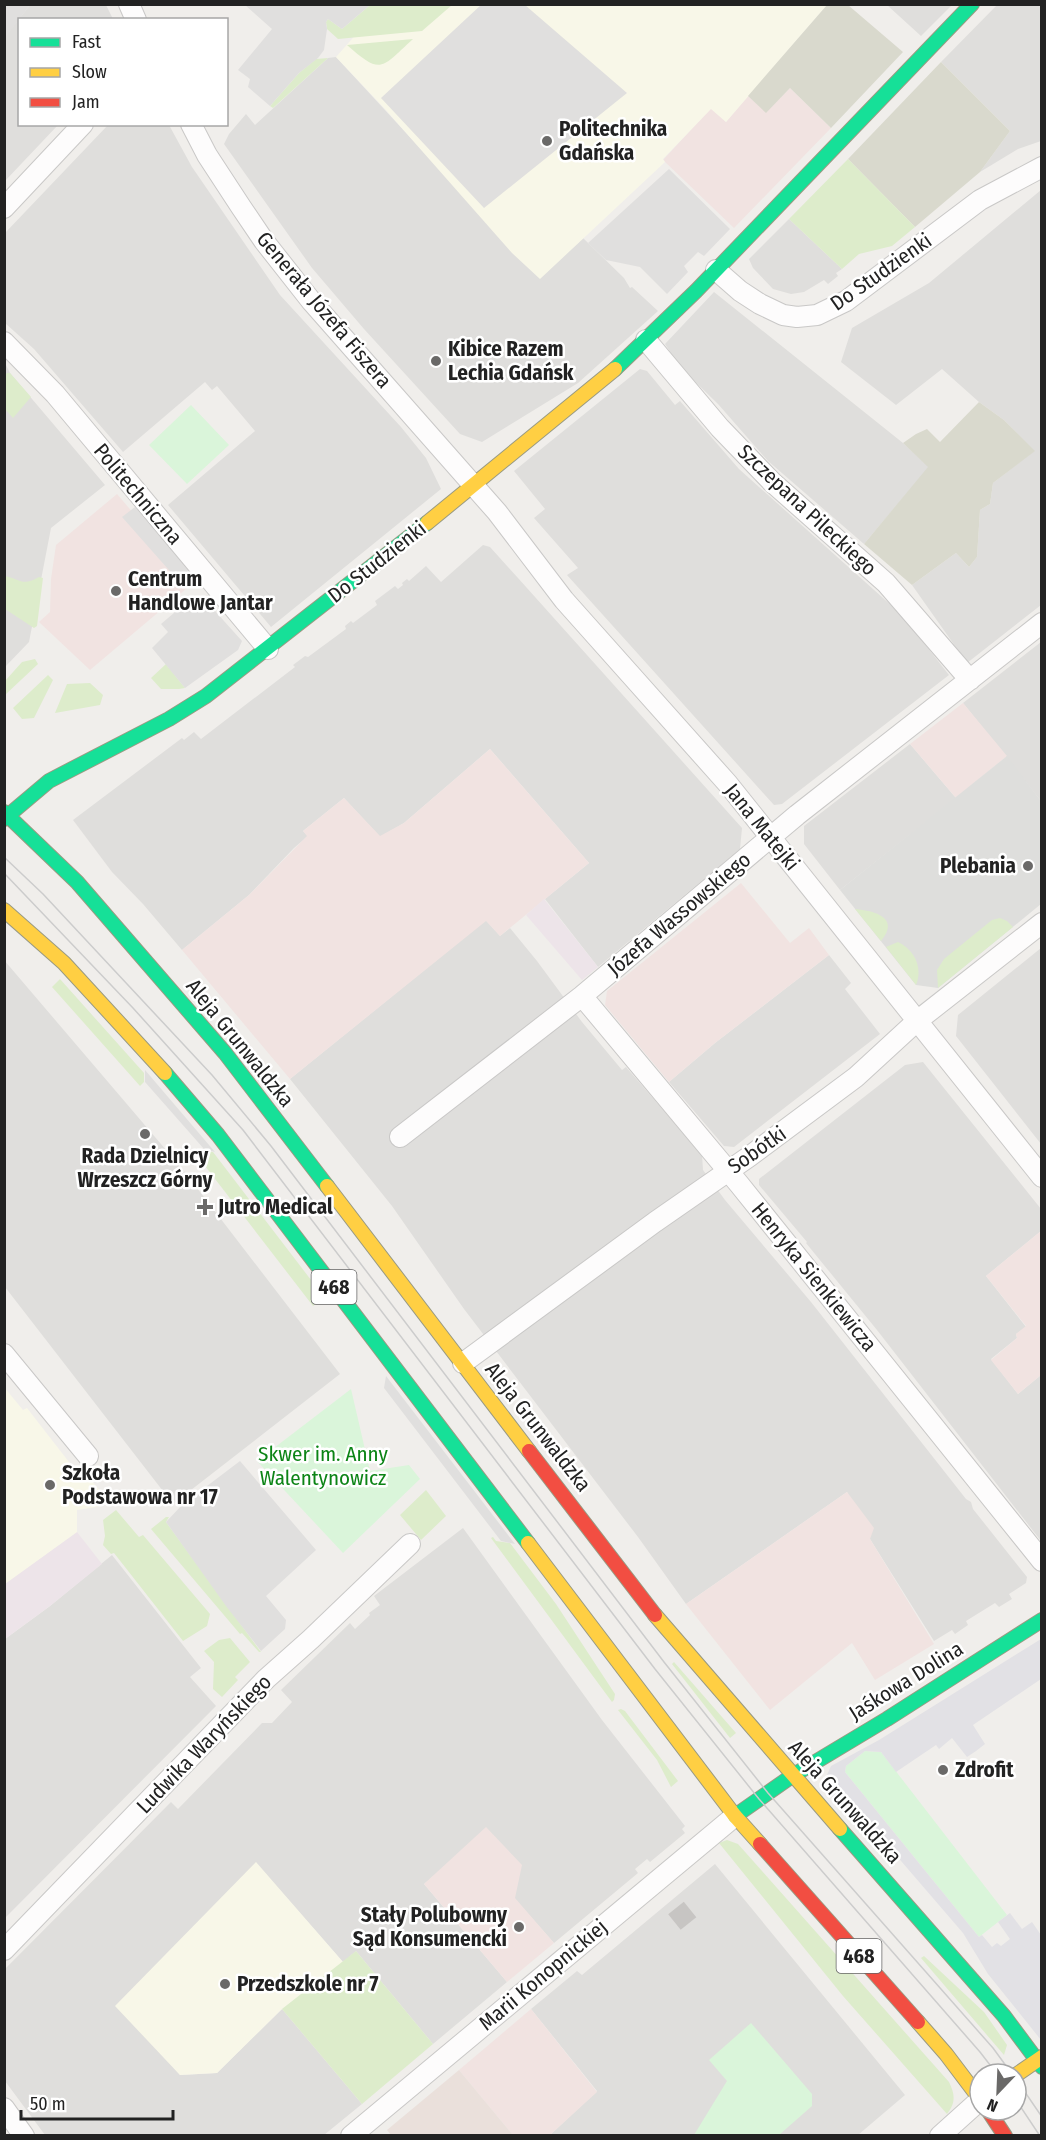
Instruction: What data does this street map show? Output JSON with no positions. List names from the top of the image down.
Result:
{
  "streets": {
    "main road": [
      "Do Studzienki",
      "Aleja Grunwaldzka",
      "468",
      "Jaśkowa Dolina"
    ],
    "street": [
      "Generała Józefa Fiszera",
      "Politechniczna",
      "Szczepana Pileckiego",
      "Jana Matejki",
      "Józefa Wassowskiego",
      "Sobótki",
      "Henryka Sienkiewicza",
      "Ludwika Waryńskiego",
      "Marii Konopnickiej"
    ]
  },
  "crossings": [
    ["Do Studzienki", "Generała Józefa Fiszera"],
    ["Do Studzienki", "Politechniczna"],
    ["Do Studzienki", "Szczepana Pileckiego"],
    ["Do Studzienki", "Jana Matejki"],
    ["Do Studzienki", "Aleja Grunwaldzka"],
    ["Generała Józefa Fiszera", "Jana Matejki"],
    ["Szczepana Pileckiego", "Józefa Wassowskiego"],
    ["Jana Matejki", "Józefa Wassowskiego"],
    ["Jana Matejki", "Sobótki"],
    ["Józefa Wassowskiego", "Henryka Sienkiewicza"],
    ["Aleja Grunwaldzka", "Sobótki"],
    ["Aleja Grunwaldzka", "Jaśkowa Dolina"],
    ["Sobótki", "Henryka Sienkiewicza"],
    ["468", "Jaśkowa Dolina"],
    ["468", "Marii Konopnickiej"],
    ["Jaśkowa Dolina", "Marii Konopnickiej"]
  ],
  "parks": ["Skwer im. Anny Walentynowicz"],
  "places": {
    "other": [
      "Politechnika Gdańska",
      "Kibice Razem Lechia Gdańsk",
      "Centrum Handlowe Jantar",
      "Plebania",
      "Rada Dzielnicy Wrzeszcz Górny",
      "Szkoła Podstawowa nr 17",
      "Zdrofit",
      "Stały Polubowny Sąd Konsumencki",
      "Przedszkole nr 7"
    ],
    "health": ["Jutro Medical"]
  },
  "legend": ["Fast", "Slow", "Jam"],
  "scale_bar": "50 m",
  "north": "bottom left"
}
